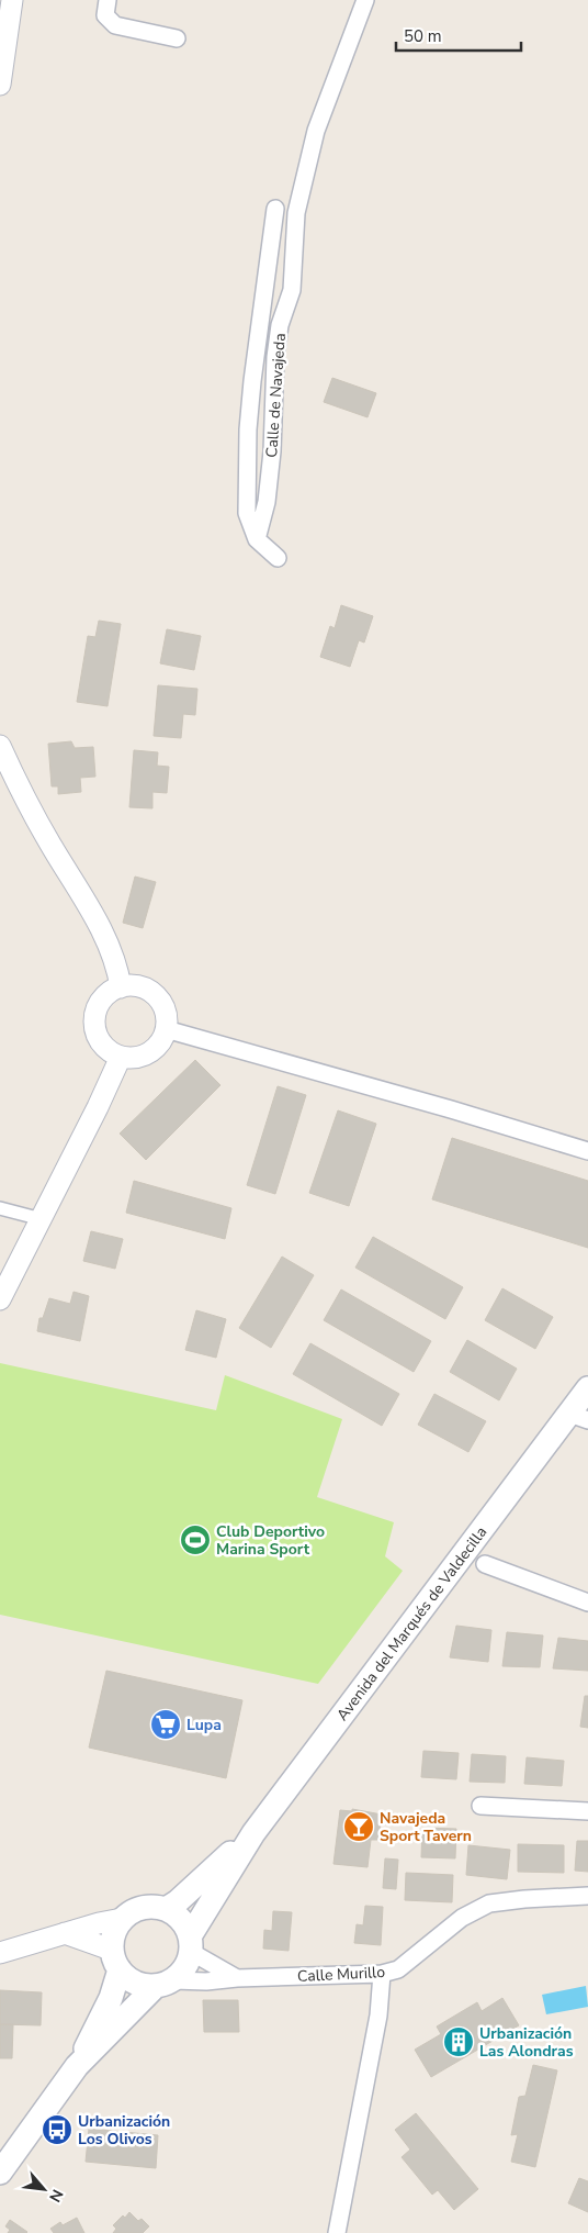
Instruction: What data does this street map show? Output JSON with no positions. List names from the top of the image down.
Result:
{
  "streets": {
    "main road": ["Avenida del Marqués de Valdecilla"],
    "street": ["Calle de Navajeda", "Calle Murillo"]
  },
  "crossings": [
    ["Avenida del Marqués de Valdecilla", "Calle Murillo"]
  ],
  "places": {
    "sports": ["Club Deportivo Marina Sport"],
    "supermarket": ["Lupa"],
    "bar": ["Navajeda Sport Tavern"],
    "building": ["Urbanización Las Alondras"],
    "bus stop": ["Urbanización Los Olivos"]
  },
  "scale_bar": "50 m",
  "north": "bottom right"
}
